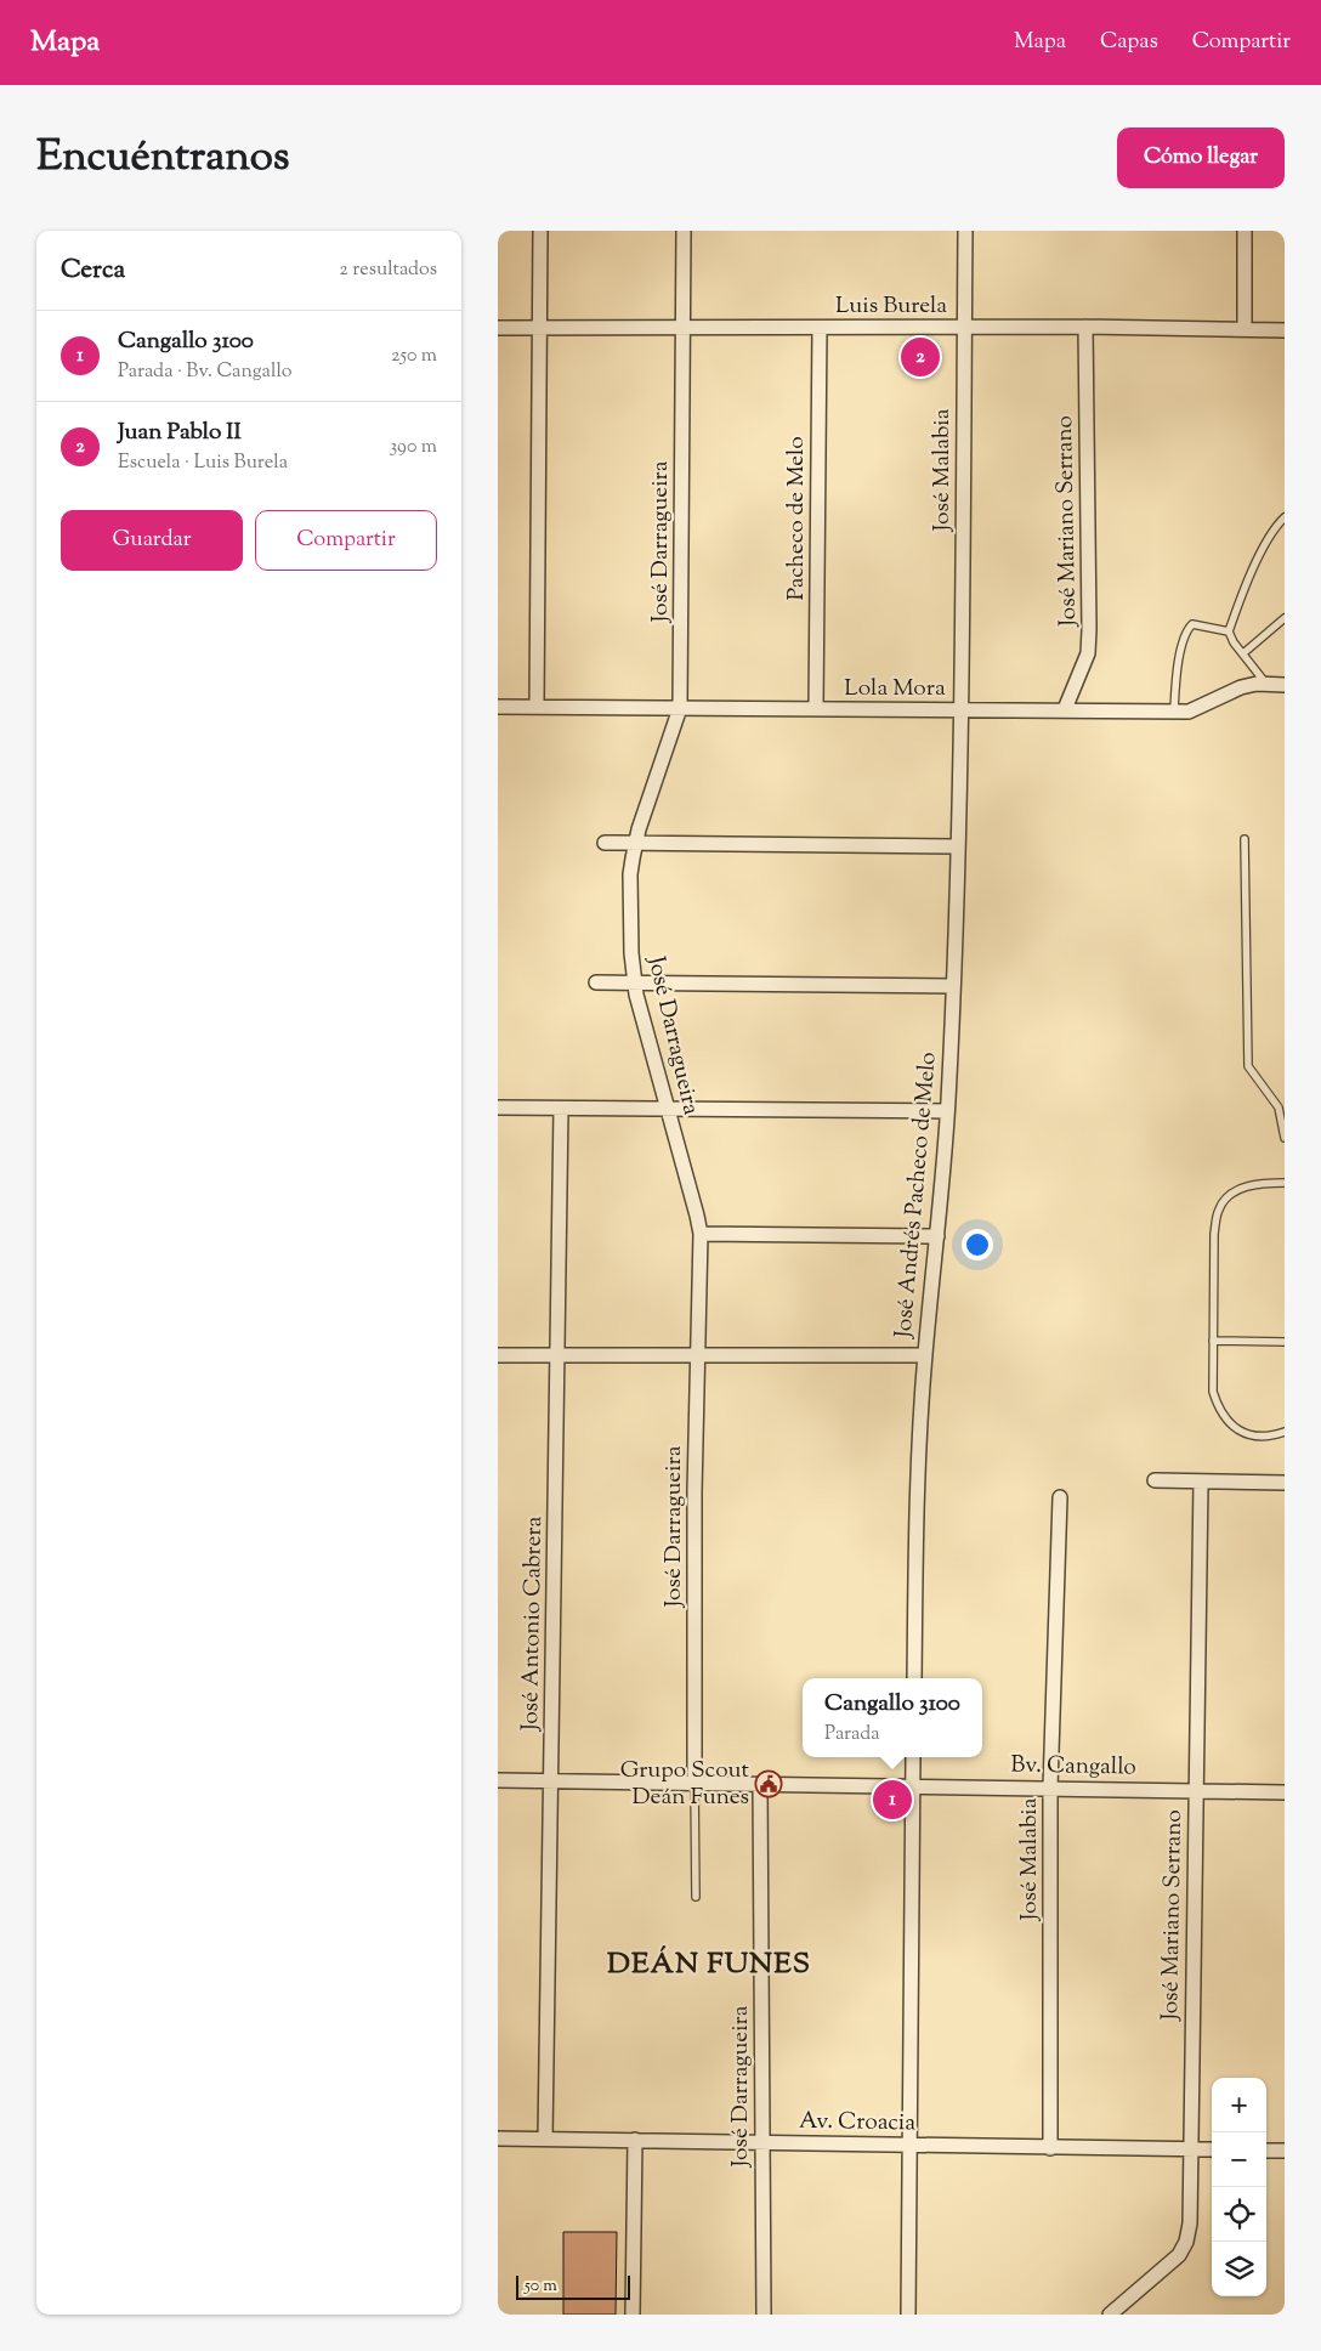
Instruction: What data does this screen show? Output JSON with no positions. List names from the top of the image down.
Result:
{
  "streets": {
    "street": [
      "Luis Burela",
      "José Malabia",
      "Pacheco de Melo",
      "José Mariano Serrano",
      "José Darragueira",
      "Lola Mora",
      "José Andrés Pacheco de Melo",
      "José Antonio Cabrera",
      "Bv. Cangallo",
      "Av. Croacia"
    ]
  },
  "crossings": [
    ["Luis Burela", "José Malabia"],
    ["Luis Burela", "Pacheco de Melo"],
    ["Luis Burela", "José Mariano Serrano"],
    ["Luis Burela", "José Darragueira"],
    ["José Malabia", "Lola Mora"],
    ["José Malabia", "José Andrés Pacheco de Melo"],
    ["José Malabia", "Bv. Cangallo"],
    ["José Malabia", "Av. Croacia"],
    ["Pacheco de Melo", "Lola Mora"],
    ["José Mariano Serrano", "Lola Mora"],
    ["José Mariano Serrano", "Bv. Cangallo"],
    ["José Mariano Serrano", "Av. Croacia"],
    ["José Darragueira", "Lola Mora"],
    ["José Darragueira", "Bv. Cangallo"],
    ["José Darragueira", "Av. Croacia"],
    ["Lola Mora", "José Andrés Pacheco de Melo"],
    ["José Antonio Cabrera", "Bv. Cangallo"],
    ["José Antonio Cabrera", "Av. Croacia"]
  ],
  "districts": ["DEÁN FUNES"],
  "places": {
    "public building": ["Grupo Scout Deán Funes"]
  },
  "scale_bar": "50 m",
  "page": {
    "header": "Mapa",
    "nav": ["Mapa", "Capas", "Compartir"],
    "title": "Encuéntranos",
    "buttons": [
      "Cómo llegar",
      ["Guardar", "Compartir"]
    ],
    "heading": ["Cerca", "2 resultados"],
    "list": [
      {
        "mark": "1",
        "name": "Cangallo 3100",
        "note": "Parada · Bv. Cangallo",
        "value": "250 m"
      },
      {
        "mark": "2",
        "name": "Juan Pablo II",
        "note": "Escuela · Luis Burela",
        "value": "390 m"
      }
    ],
    "pins": ["2", "1"],
    "popup": ["Cangallo 3100", "Parada"],
    "map_buttons": ["+", "−"],
    "scale": "50 m"
  }
}
